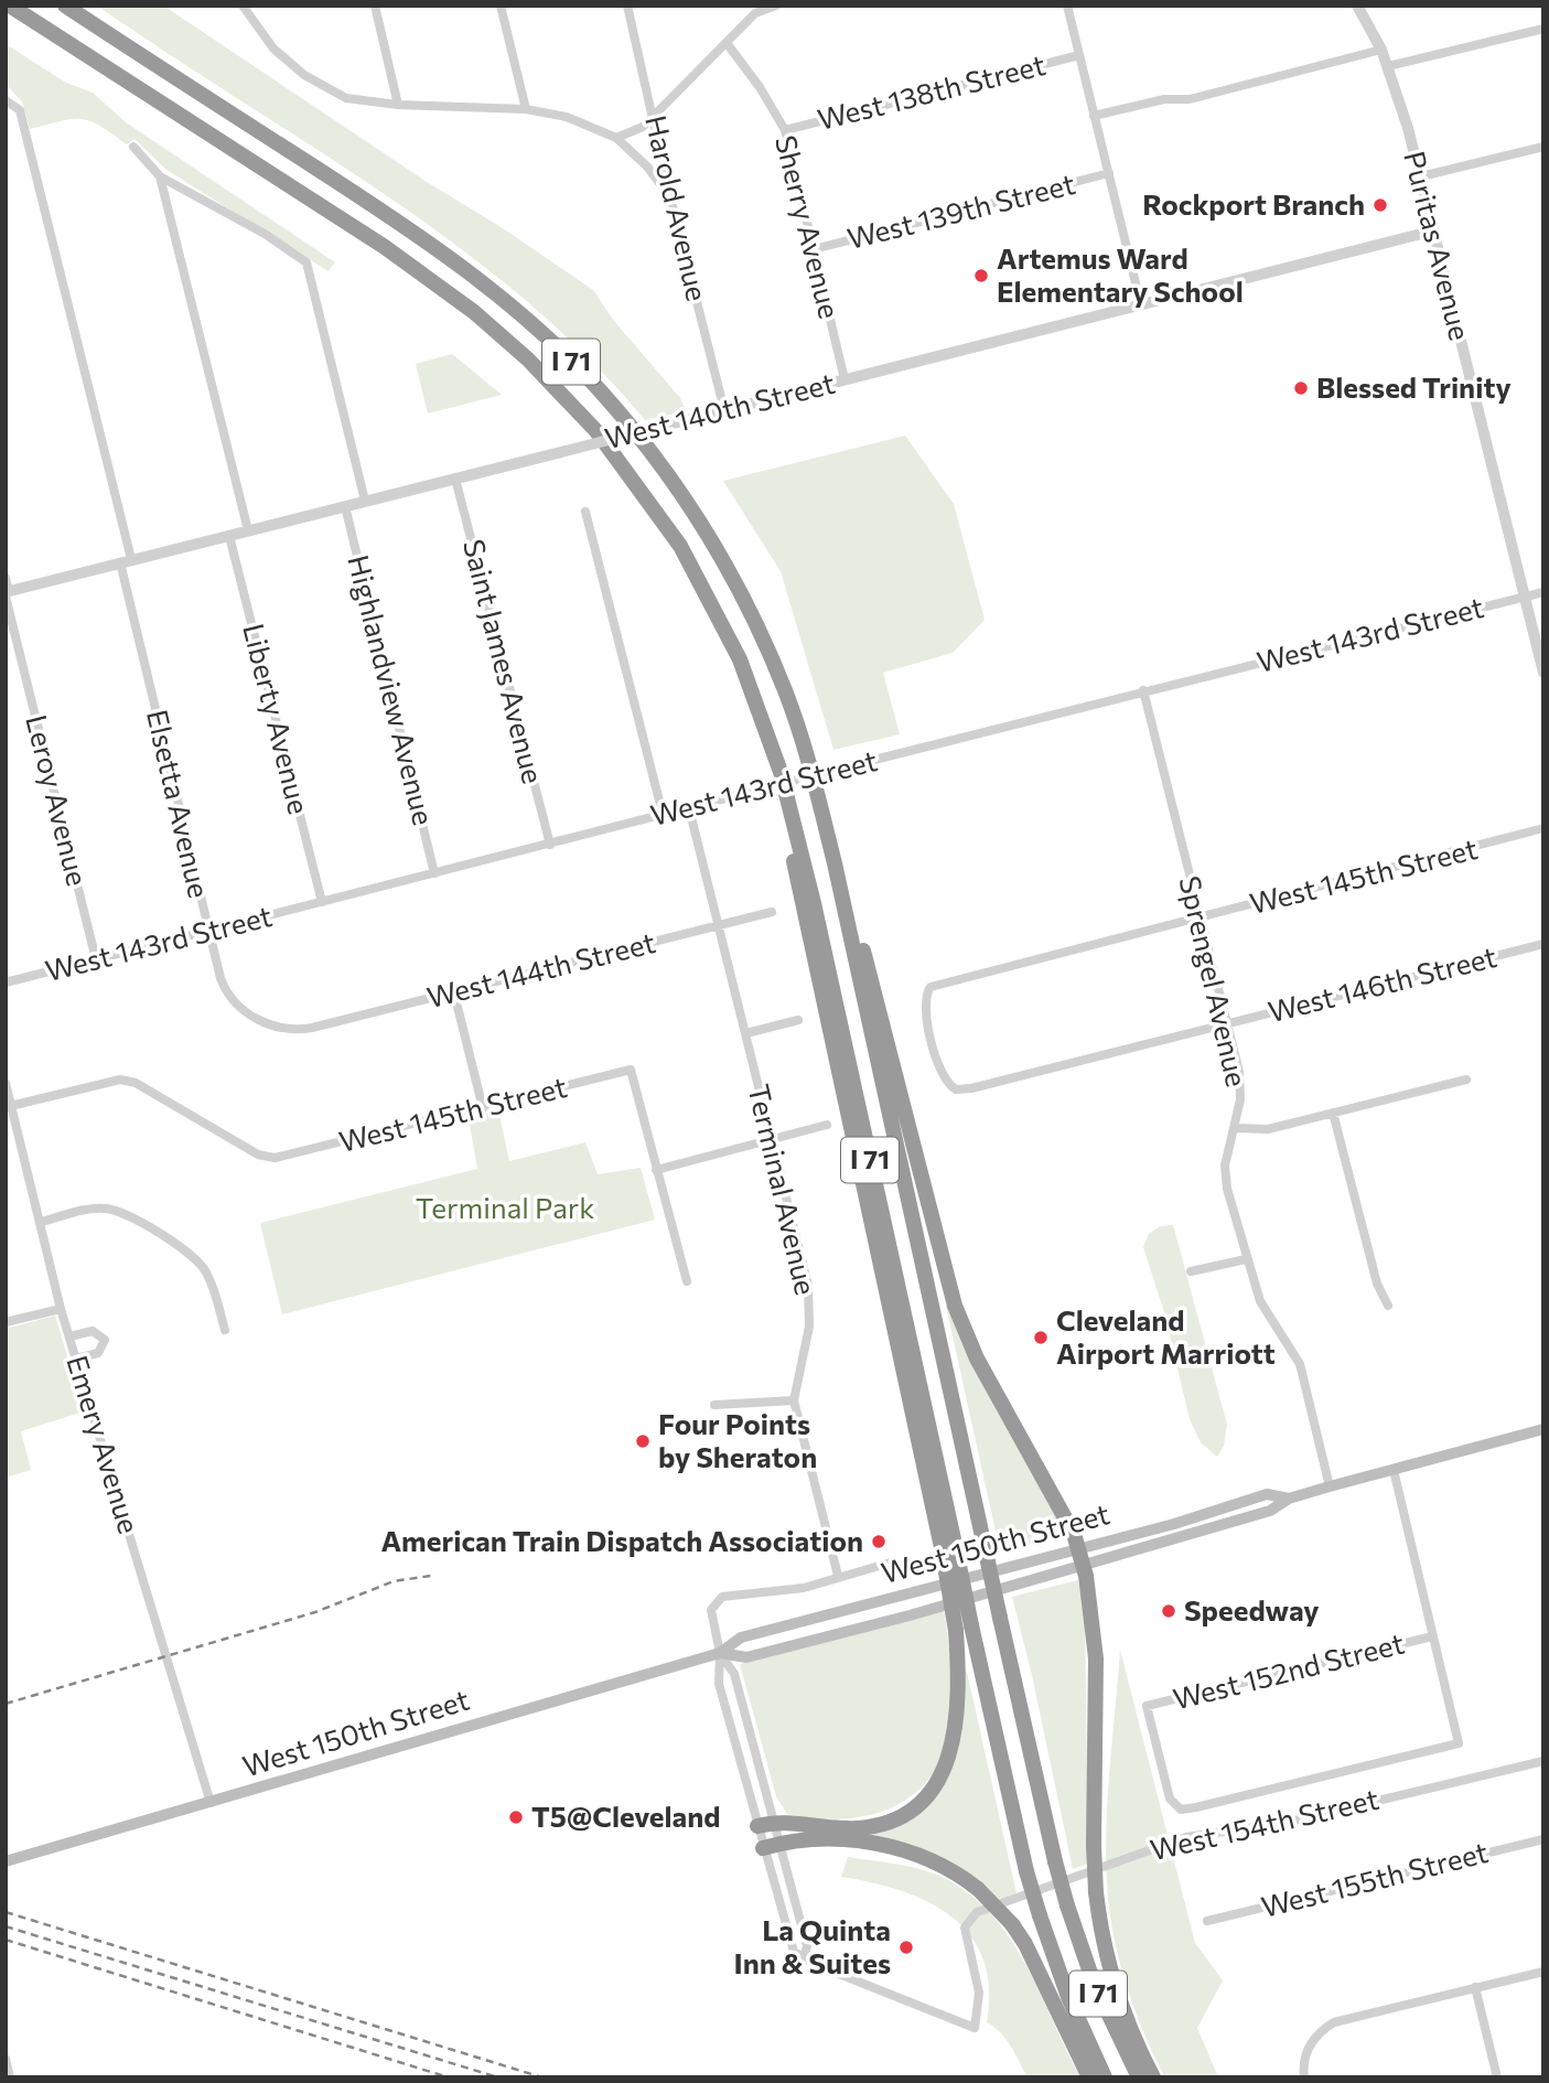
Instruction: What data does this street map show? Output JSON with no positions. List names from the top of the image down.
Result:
{
  "streets": {
    "highway": ["I 71"],
    "main road": ["West 150th Street"],
    "street": [
      "West 138th Street",
      "Harold Avenue",
      "West 139th Street",
      "Sherry Avenue",
      "Puritas Avenue",
      "West 140th Street",
      "West 143rd Street",
      "Saint James Avenue",
      "Highlandview Avenue",
      "Liberty Avenue",
      "Leroy Avenue",
      "Elsetta Avenue",
      "West 145th Street",
      "West 144th Street",
      "Sprengel Avenue",
      "West 146th Street",
      "Terminal Avenue",
      "Emery Avenue",
      "West 152nd Street",
      "West 154th Street",
      "West 155th Street"
    ]
  },
  "crossings": [
    ["West 138th Street", "Sherry Avenue"],
    ["Harold Avenue", "West 140th Street"],
    ["West 139th Street", "Sherry Avenue"],
    ["Sherry Avenue", "West 140th Street"],
    ["Puritas Avenue", "West 140th Street"],
    ["Puritas Avenue", "West 143rd Street"],
    ["West 140th Street", "Saint James Avenue"],
    ["West 140th Street", "Highlandview Avenue"],
    ["West 140th Street", "Liberty Avenue"],
    ["West 140th Street", "Leroy Avenue"],
    ["West 140th Street", "Elsetta Avenue"],
    ["West 143rd Street", "Saint James Avenue"],
    ["West 143rd Street", "Highlandview Avenue"],
    ["West 143rd Street", "Liberty Avenue"],
    ["West 143rd Street", "Leroy Avenue"],
    ["West 143rd Street", "Elsetta Avenue"],
    ["West 143rd Street", "Sprengel Avenue"],
    ["West 143rd Street", "Terminal Avenue"],
    ["Elsetta Avenue", "West 144th Street"],
    ["West 145th Street", "Sprengel Avenue"],
    ["West 145th Street", "West 146th Street"],
    ["West 145th Street", "Emery Avenue"],
    ["West 144th Street", "Terminal Avenue"],
    ["Sprengel Avenue", "West 146th Street"],
    ["Sprengel Avenue", "West 150th Street"],
    ["Terminal Avenue", "West 150th Street"],
    ["Emery Avenue", "West 150th Street"]
  ],
  "parks": ["Terminal Park"],
  "places": [
    "Rockport Branch",
    "Artemus Ward Elementary School",
    "Blessed Trinity",
    "Cleveland Airport Marriott",
    "Four Points by Sheraton",
    "American Train Dispatch Association",
    "Speedway",
    "T5@Cleveland",
    "La Quinta Inn & Suites"
  ]
}
